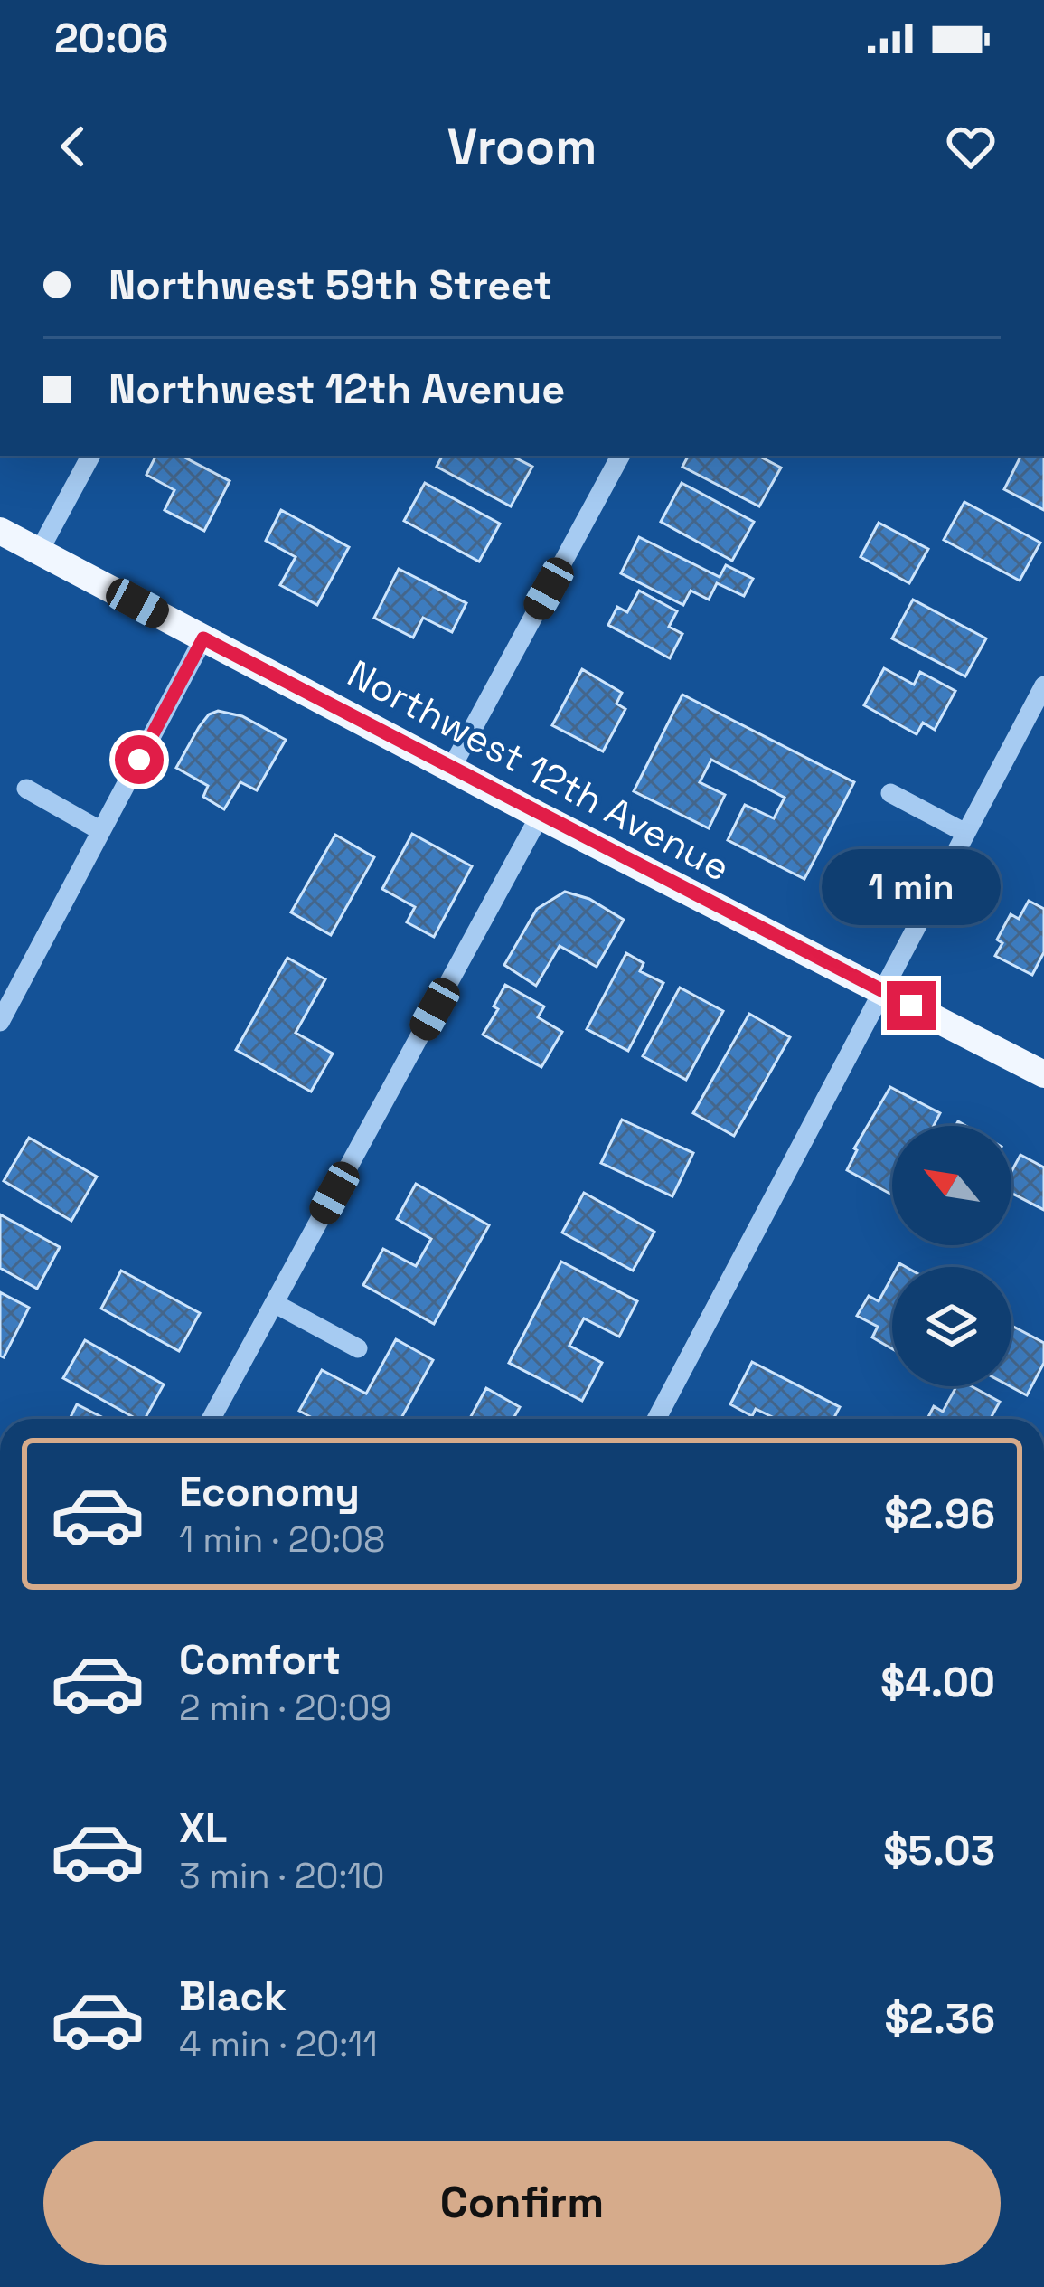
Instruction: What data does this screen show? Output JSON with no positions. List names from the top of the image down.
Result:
{
  "streets": {
    "main road": ["Northwest 12th Avenue"]
  },
  "north": "top left",
  "page": {
    "status": "20:06",
    "header": "Vroom",
    "banner": ["Northwest 59th Street", "Northwest 12th Avenue"],
    "bubble": "1 min",
    "list": [
      {
        "name": "Economy",
        "note": "1 min · 20:08",
        "value": "$2.96"
      },
      {
        "name": "Comfort",
        "note": "2 min · 20:09",
        "value": "$4.00"
      },
      {
        "name": "XL",
        "note": "3 min · 20:10",
        "value": "$5.03"
      },
      {
        "name": "Black",
        "note": "4 min · 20:11",
        "value": "$2.36"
      }
    ],
    "buttons": "Confirm"
  }
}
